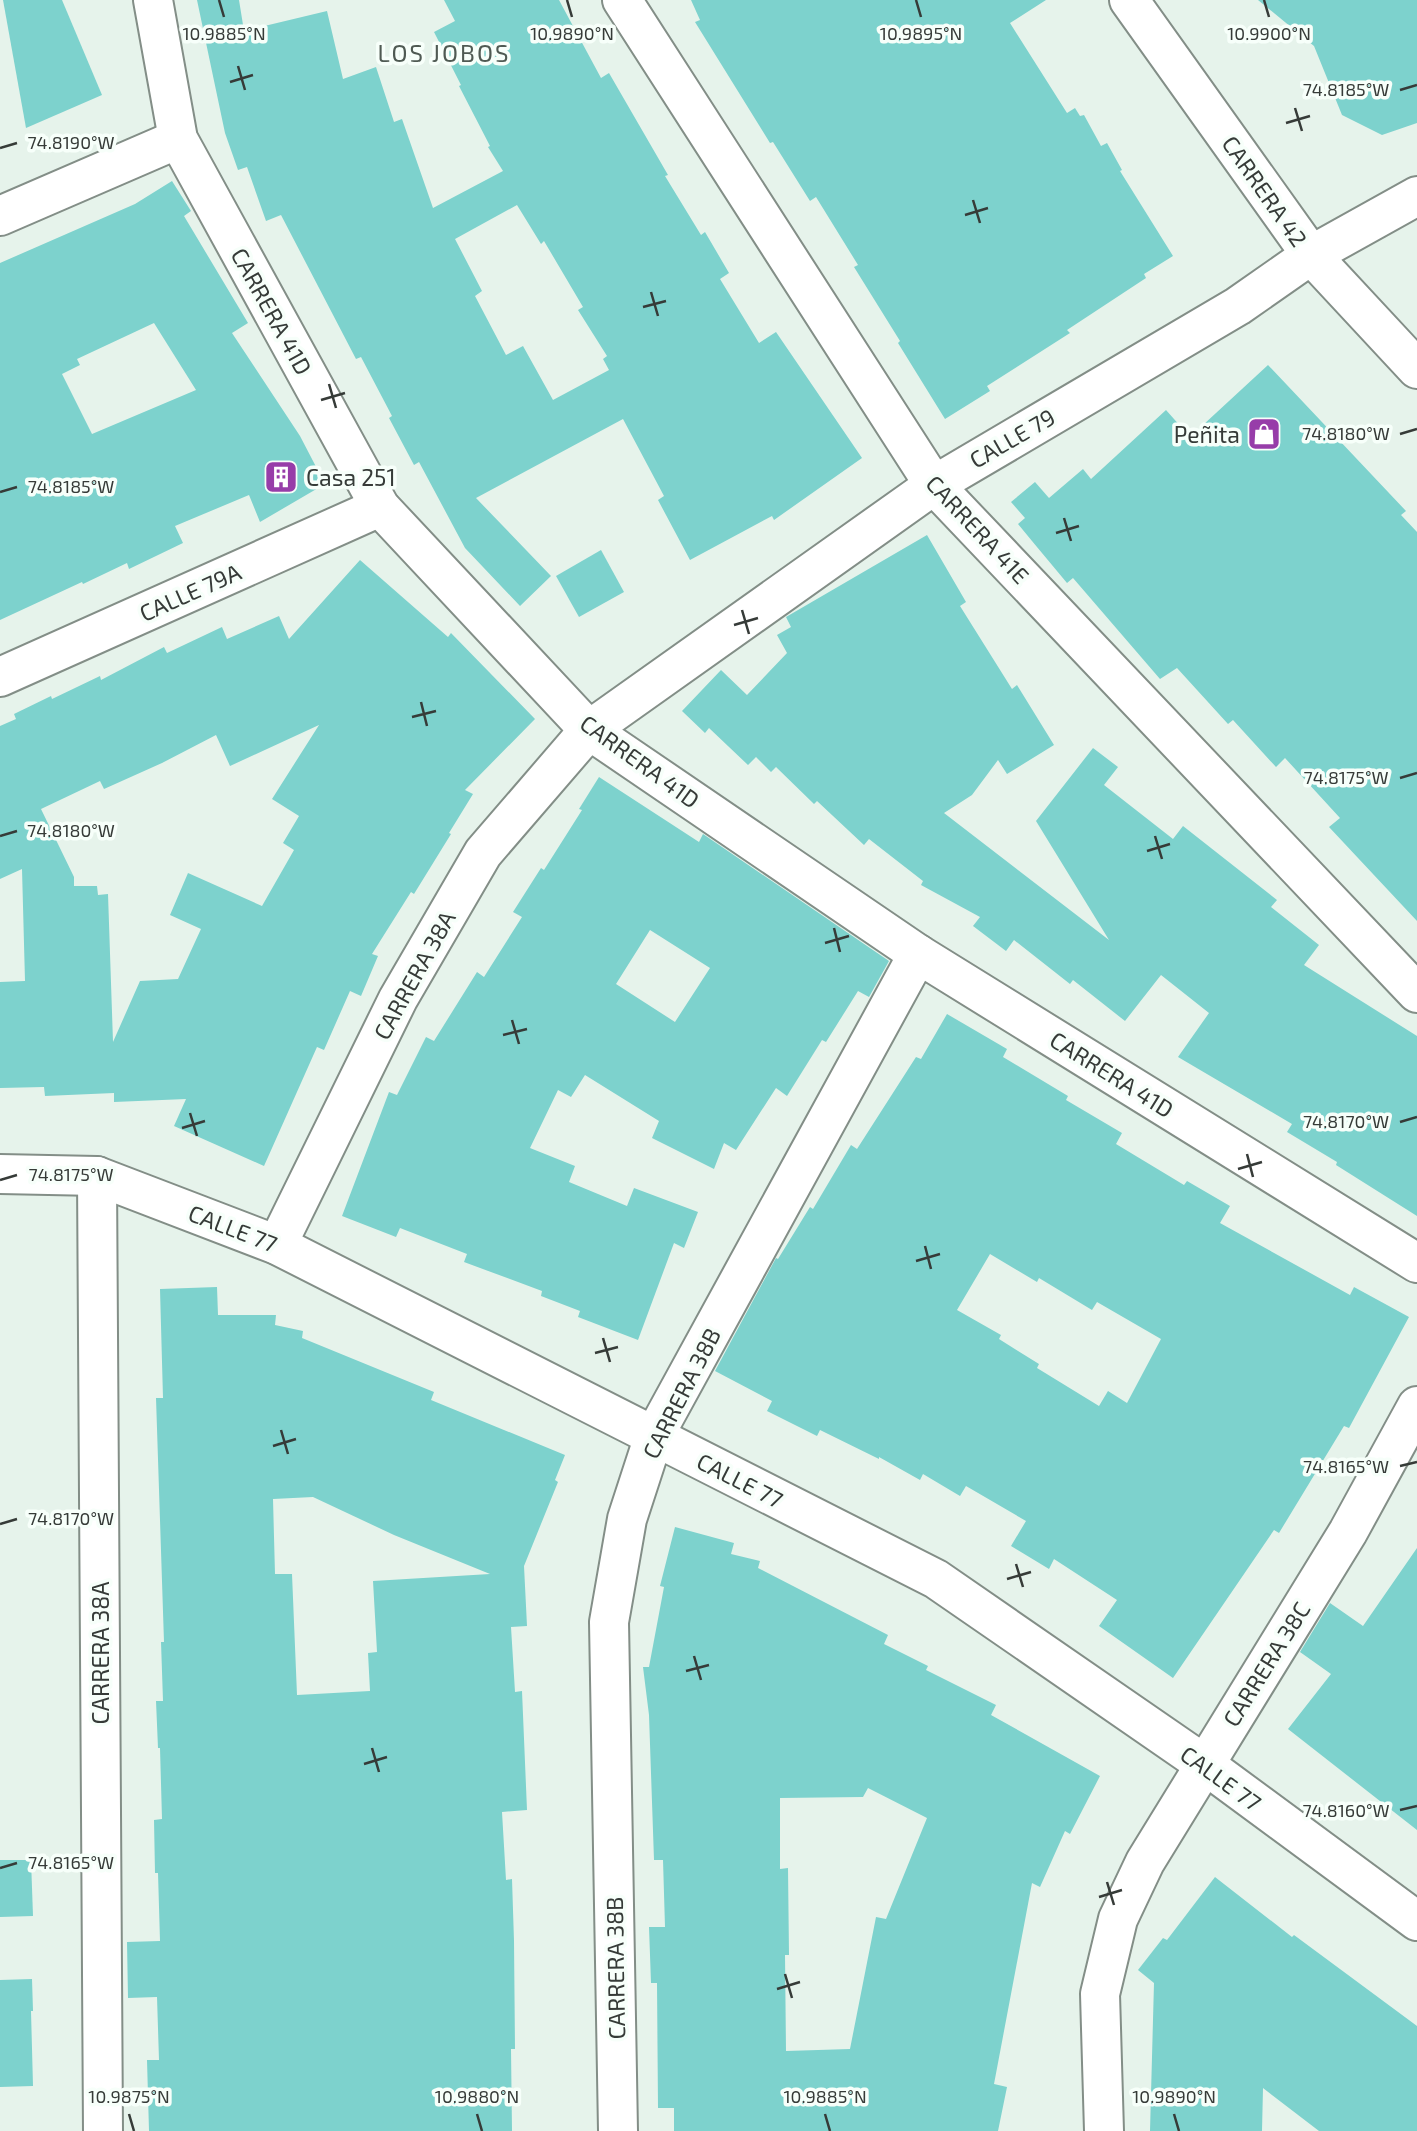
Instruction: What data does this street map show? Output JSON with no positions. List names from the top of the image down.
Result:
{
  "streets": {
    "street": [
      "CARRERA 42",
      "CARRERA 41D",
      "CALLE 79",
      "CARRERA 41E",
      "CALLE 79A",
      "CARRERA 38A",
      "CALLE 77",
      "CARRERA 38B",
      "CARRERA 38C"
    ]
  },
  "crossings": [
    ["CARRERA 42", "CALLE 79"],
    ["CARRERA 41D", "CALLE 79"],
    ["CARRERA 41D", "CALLE 79A"],
    ["CARRERA 41D", "CARRERA 38A"],
    ["CARRERA 41D", "CARRERA 38B"],
    ["CALLE 79", "CARRERA 41E"],
    ["CALLE 79", "CARRERA 38A"],
    ["CARRERA 38A", "CALLE 77"],
    ["CALLE 77", "CARRERA 38B"],
    ["CALLE 77", "CARRERA 38C"]
  ],
  "districts": ["LOS JOBOS"],
  "places": {
    "shop": ["Peñita"],
    "building": ["Casa 251"]
  },
  "coordinates": [
    "10.9885°N",
    "10.9890°N",
    "10.9895°N",
    "10.9900°N",
    "74.8185°W",
    "74.8190°W",
    "74.8180°W",
    "74.8175°W",
    "74.8170°W",
    "74.8165°W",
    "74.8160°W",
    "10.9875°N",
    "10.9880°N"
  ]
}
